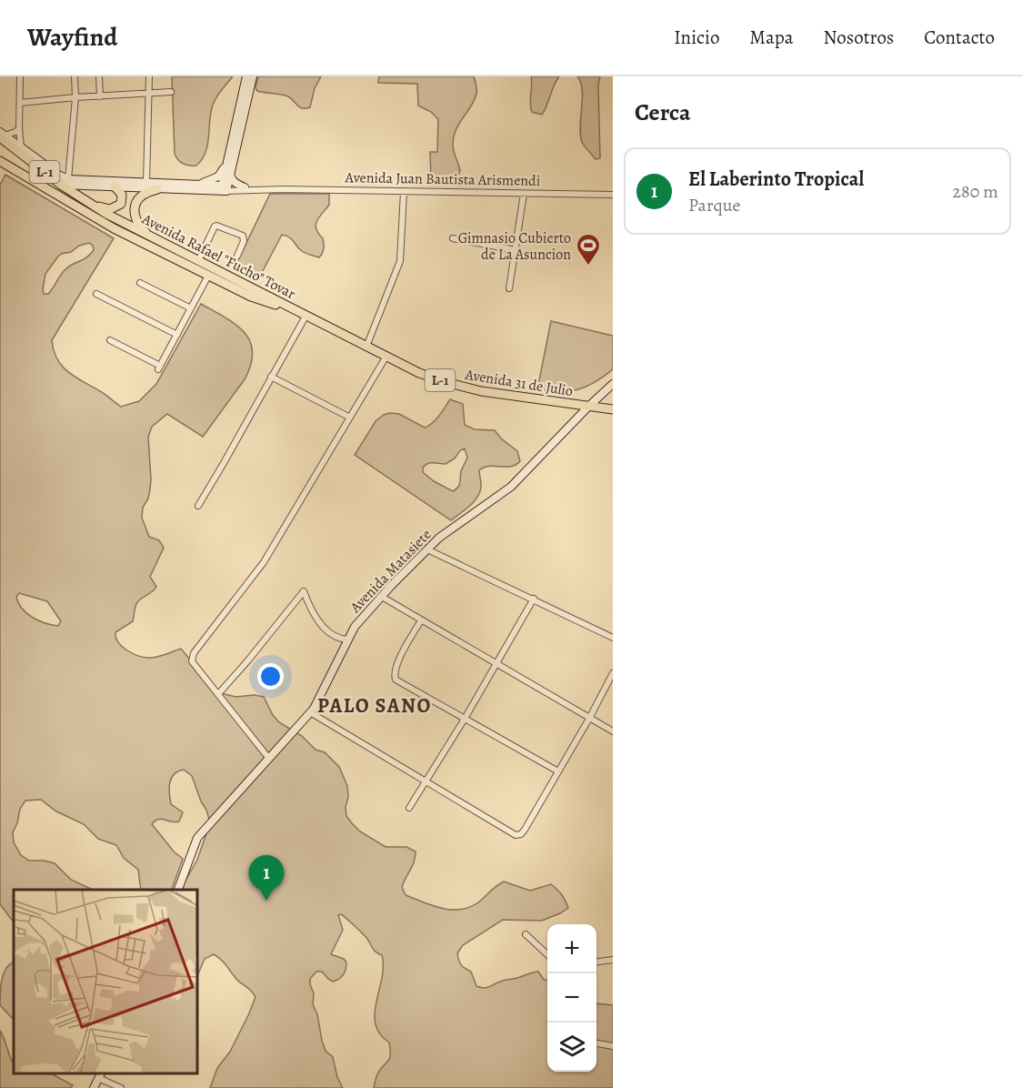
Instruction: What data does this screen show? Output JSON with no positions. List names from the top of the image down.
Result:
{
  "streets": {
    "main road": ["L-1", "Avenida Rafael \"Fucho\" Tovar", "Avenida 31 de Julio"],
    "street": ["Avenida Juan Bautista Arismendi", "Avenida Matasiete"]
  },
  "crossings": [
    ["L-1", "Avenida Juan Bautista Arismendi"],
    ["L-1", "Avenida Rafael \"Fucho\" Tovar"],
    ["Avenida Juan Bautista Arismendi", "Avenida Rafael \"Fucho\" Tovar"],
    ["Avenida Rafael \"Fucho\" Tovar", "Avenida 31 de Julio"],
    ["Avenida 31 de Julio", "Avenida Matasiete"]
  ],
  "districts": ["PALO SANO"],
  "places": {
    "sports": ["Gimnasio Cubierto de La Asuncion"]
  },
  "page": {
    "header": "Wayfind",
    "nav": [
      "Inicio",
      "Mapa",
      "Nosotros",
      "Contacto"
    ],
    "heading": "Cerca",
    "list": [
      {
        "mark": "1",
        "name": "El Laberinto Tropical",
        "note": "Parque",
        "value": "280 m"
      }
    ],
    "pins": "1",
    "map_buttons": ["+", "−"]
  }
}
